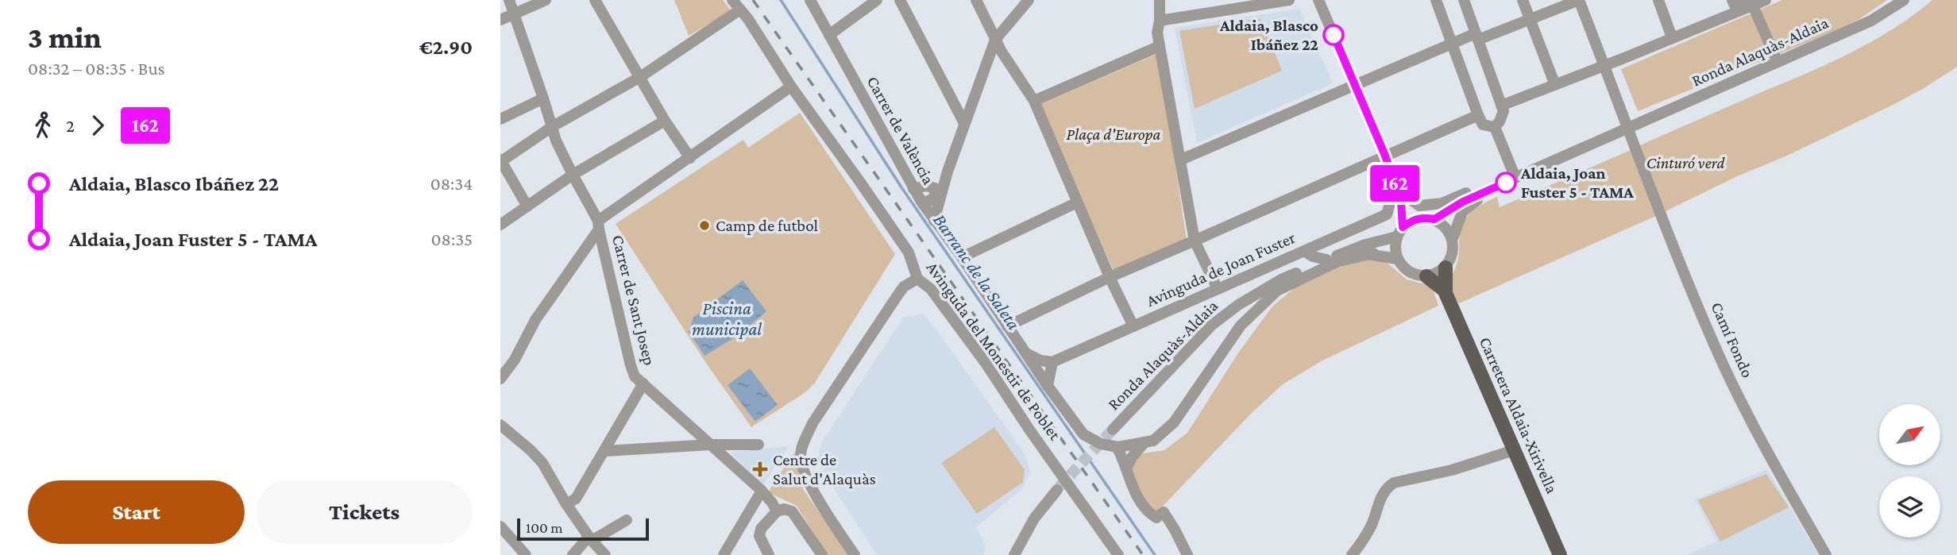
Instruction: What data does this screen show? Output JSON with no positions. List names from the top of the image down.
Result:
{
  "streets": {
    "main road": ["Carretera Aldaia-Xirivella"],
    "street": [
      "Ronda Alaquàs-Aldaia",
      "Carrer de València",
      "Avinguda de Joan Fuster",
      "Carrer de Sant Josep",
      "Camí Fondo",
      "Avinguda del Monestir de Poblet"
    ]
  },
  "crossings": [
    ["Ronda Alaquàs-Aldaia", "Carrer de València"],
    ["Ronda Alaquàs-Aldaia", "Camí Fondo"],
    ["Ronda Alaquàs-Aldaia", "Carretera Aldaia-Xirivella"]
  ],
  "water": ["Barranc de la Saleta", "Piscina municipal"],
  "parks": ["Plaça d'Europa", "Cinturó verd"],
  "places": {
    "other": ["Aldaia, Blasco Ibáñez 22", "Aldaia, Joan Fuster 5 - TAMA", "Camp de futbol"],
    "health": ["Centre de Salut d'Alaquàs"]
  },
  "lines": ["bus line 162"],
  "scale_bar": "100 m",
  "north": "top right",
  "page": {
    "heading": ["3 min", "08:32 – 08:35 · Bus", "€2.90"],
    "on_map": "162",
    "legs": ["2", "162"],
    "list": [
      {
        "name": "Aldaia, Blasco Ibáñez 22",
        "value": "08:34"
      },
      {
        "name": "Aldaia, Joan Fuster 5 - TAMA",
        "value": "08:35"
      }
    ],
    "buttons": ["Start", "Tickets"],
    "scale": "100 m"
  }
}
